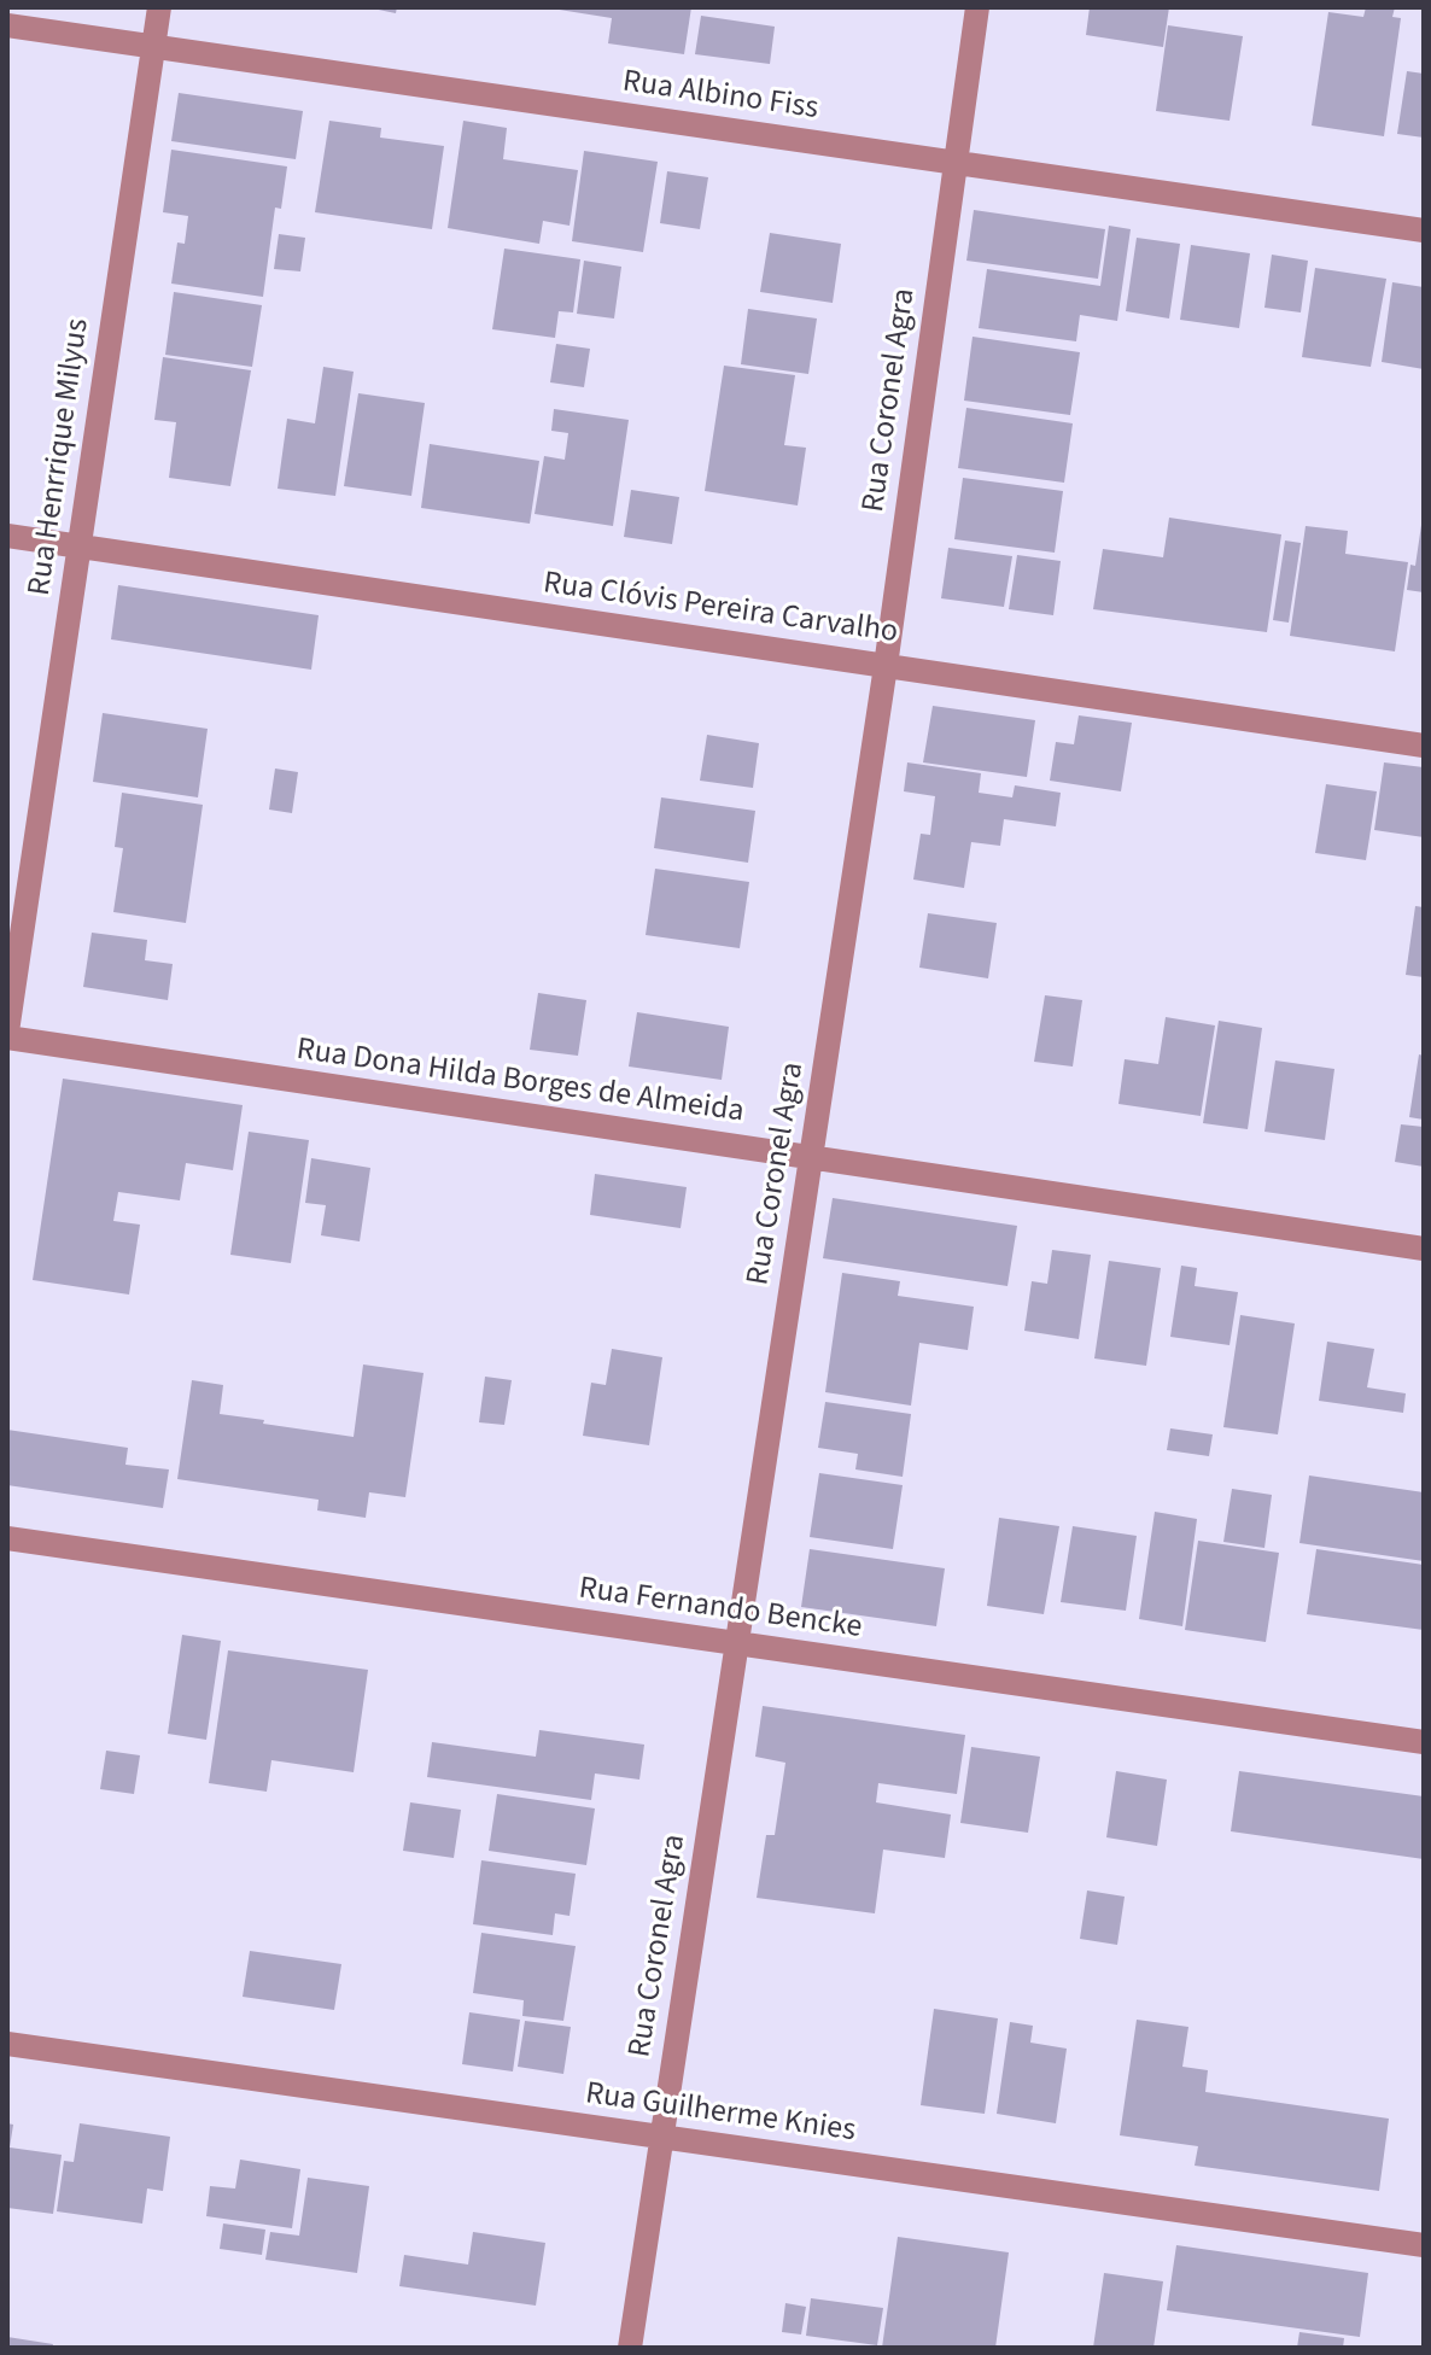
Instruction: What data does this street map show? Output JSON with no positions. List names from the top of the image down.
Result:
{
  "streets": {
    "street": [
      "Rua Albino Fiss",
      "Rua Coronel Agra",
      "Rua Henrrique Milyus",
      "Rua Clóvis Pereira Carvalho",
      "Rua Dona Hilda Borges de Almeida",
      "Rua Fernando Bencke",
      "Rua Guilherme Knies"
    ]
  },
  "crossings": [
    ["Rua Albino Fiss", "Rua Coronel Agra"],
    ["Rua Albino Fiss", "Rua Henrrique Milyus"],
    ["Rua Coronel Agra", "Rua Clóvis Pereira Carvalho"],
    ["Rua Coronel Agra", "Rua Dona Hilda Borges de Almeida"],
    ["Rua Coronel Agra", "Rua Fernando Bencke"],
    ["Rua Coronel Agra", "Rua Guilherme Knies"],
    ["Rua Henrrique Milyus", "Rua Clóvis Pereira Carvalho"],
    ["Rua Henrrique Milyus", "Rua Dona Hilda Borges de Almeida"]
  ]
}
